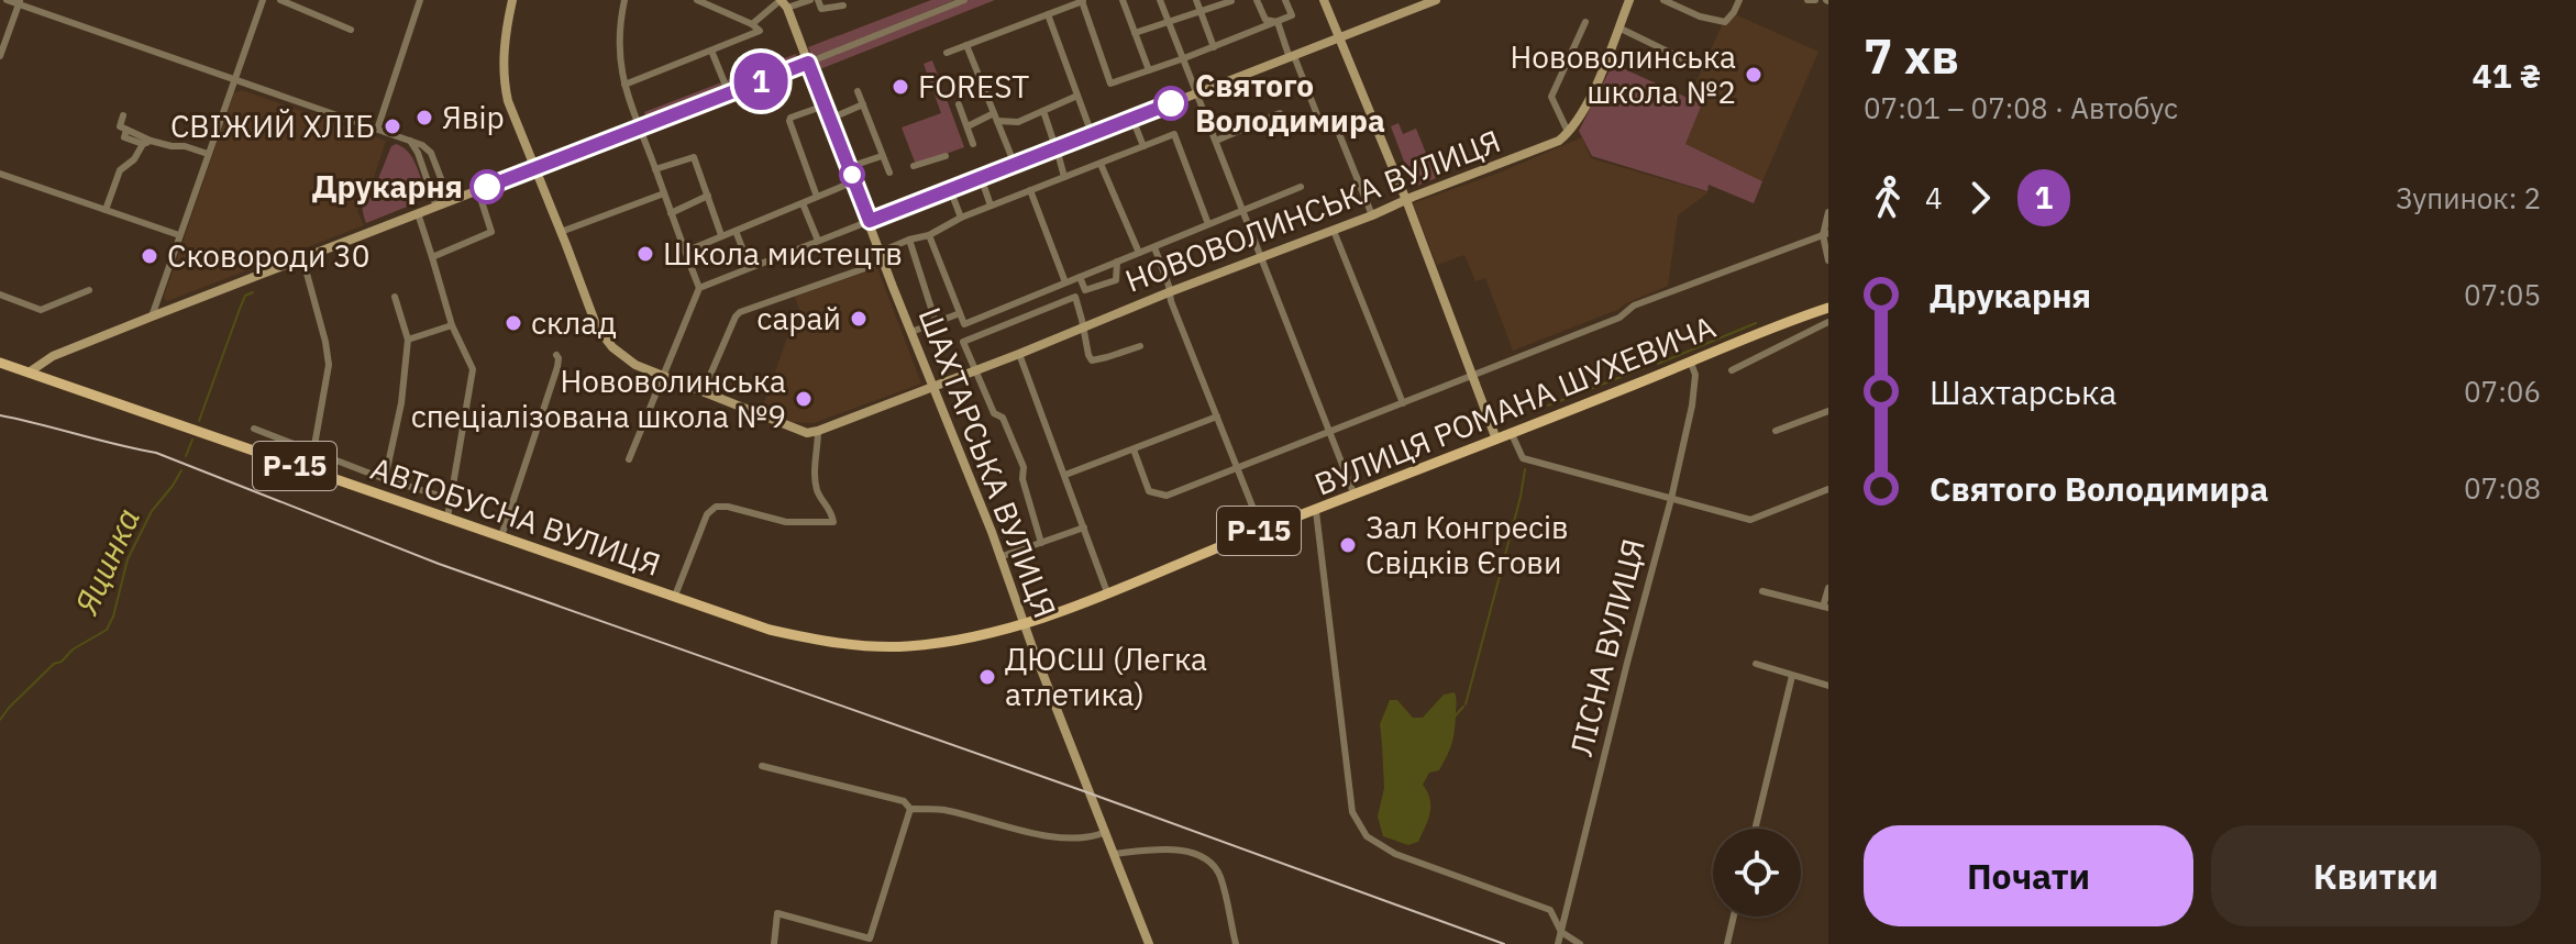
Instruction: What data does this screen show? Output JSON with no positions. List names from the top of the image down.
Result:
{
  "streets": {
    "main road": ["ВУЛИЦЯ РОМАНА ШУХЕВИЧА", "Р-15", "АВТОБУСНА ВУЛИЦЯ"],
    "street": ["НОВОВОЛИНСЬКА ВУЛИЦЯ", "ШАХТАРСЬКА ВУЛИЦЯ", "ЛІСНА ВУЛИЦЯ"]
  },
  "crossings": [
    ["НОВОВОЛИНСЬКА ВУЛИЦЯ", "ШАХТАРСЬКА ВУЛИЦЯ"],
    ["ВУЛИЦЯ РОМАНА ШУХЕВИЧА", "ШАХТАРСЬКА ВУЛИЦЯ"],
    ["ВУЛИЦЯ РОМАНА ШУХЕВИЧА", "АВТОБУСНА ВУЛИЦЯ"],
    ["ВУЛИЦЯ РОМАНА ШУХЕВИЧА", "ЛІСНА ВУЛИЦЯ"],
    ["ШАХТАРСЬКА ВУЛИЦЯ", "АВТОБУСНА ВУЛИЦЯ"]
  ],
  "water": ["Яцинка"],
  "places": [
    "Нововолинська школа №2",
    "FOREST",
    "Святого Володимира",
    "Явір",
    "СВІЖИЙ ХЛІБ",
    "Друкарня",
    "Школа мистецтв",
    "Сковороди 30",
    "сарай",
    "склад",
    "Нововолинська спеціалізована школа №9",
    "Зал Конгресів Свідків Єгови",
    "ДЮСШ (Легка атлетика)"
  ],
  "lines": ["bus line 1"],
  "page": {
    "on_map": "1",
    "heading": ["7 хв", "07:01 – 07:08 · Автобус", "41 ₴"],
    "legs": ["4", "1", "Зупинок: 2"],
    "list": [
      {
        "name": "Друкарня",
        "value": "07:05"
      },
      {
        "name": "Шахтарська",
        "value": "07:06"
      },
      {
        "name": "Святого Володимира",
        "value": "07:08"
      }
    ],
    "buttons": ["Почати", "Квитки"]
  }
}
